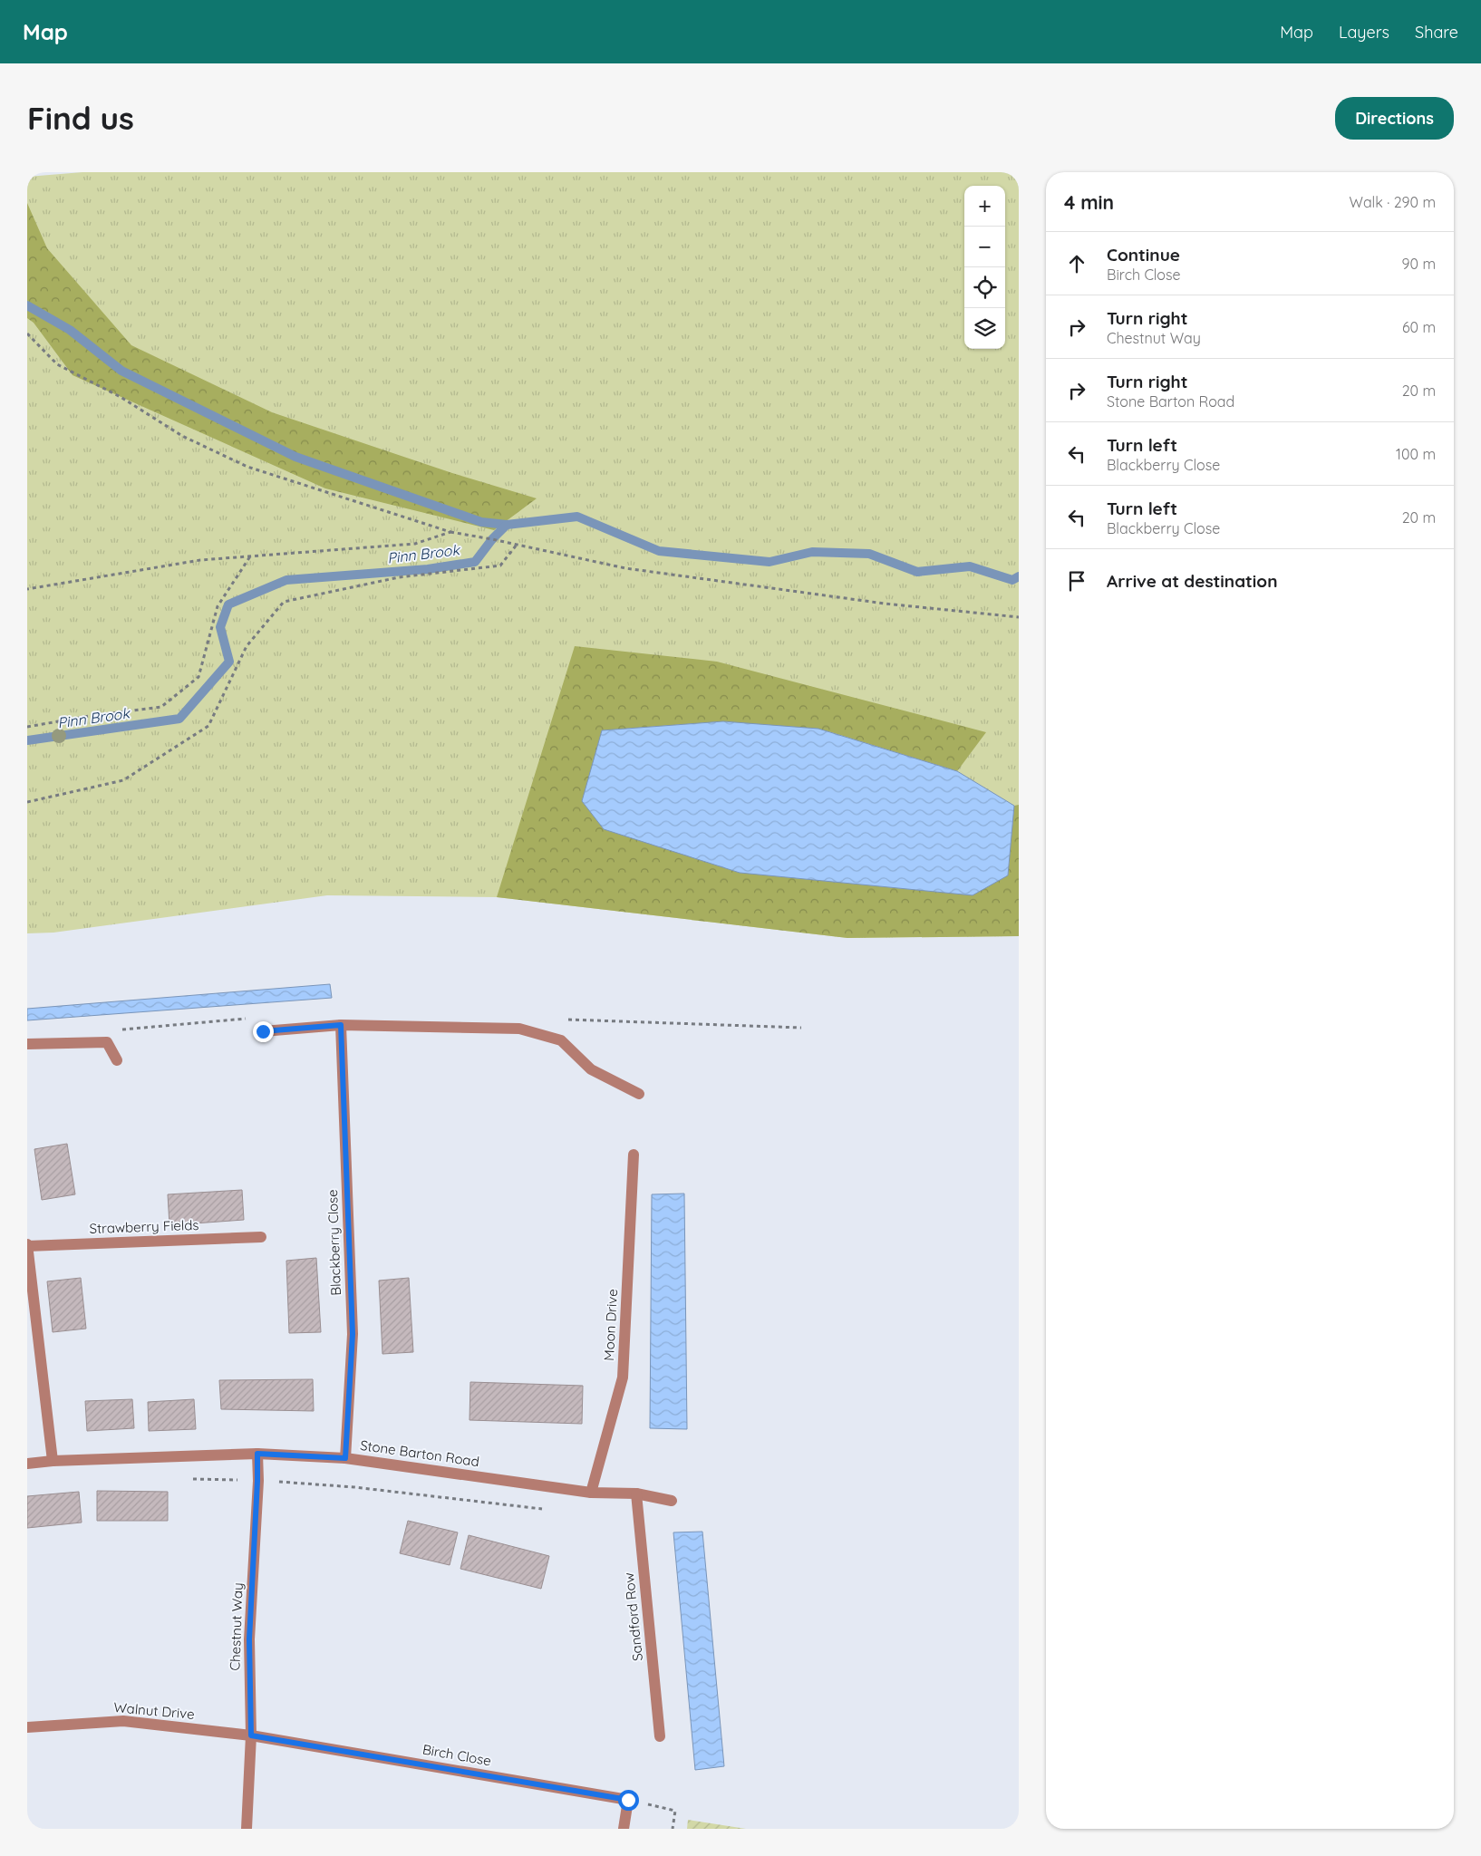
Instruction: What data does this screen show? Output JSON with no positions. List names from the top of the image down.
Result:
{
  "streets": {
    "street": [
      "Strawberry Fields",
      "Blackberry Close",
      "Moon Drive",
      "Stone Barton Road",
      "Sandford Row",
      "Chestnut Way",
      "Walnut Drive",
      "Birch Close"
    ]
  },
  "crossings": [
    ["Strawberry Fields", "Stone Barton Road"],
    ["Blackberry Close", "Stone Barton Road"],
    ["Moon Drive", "Stone Barton Road"],
    ["Stone Barton Road", "Sandford Row"],
    ["Stone Barton Road", "Chestnut Way"],
    ["Chestnut Way", "Walnut Drive"],
    ["Chestnut Way", "Birch Close"],
    ["Walnut Drive", "Birch Close"]
  ],
  "water": ["Pinn Brook"],
  "page": {
    "header": "Map",
    "nav": ["Map", "Layers", "Share"],
    "buttons": "Directions",
    "title": "Find us",
    "heading": ["4 min", "Walk · 290 m"],
    "map_buttons": ["+", "−"],
    "list": [
      ["Continue", "Birch Close", "90 m"],
      ["Turn right", "Chestnut Way", "60 m"],
      ["Turn right", "Stone Barton Road", "20 m"],
      ["Turn left", "Blackberry Close", "100 m"],
      ["Turn left", "Blackberry Close", "20 m"],
      "Arrive at destination"
    ]
  }
}
